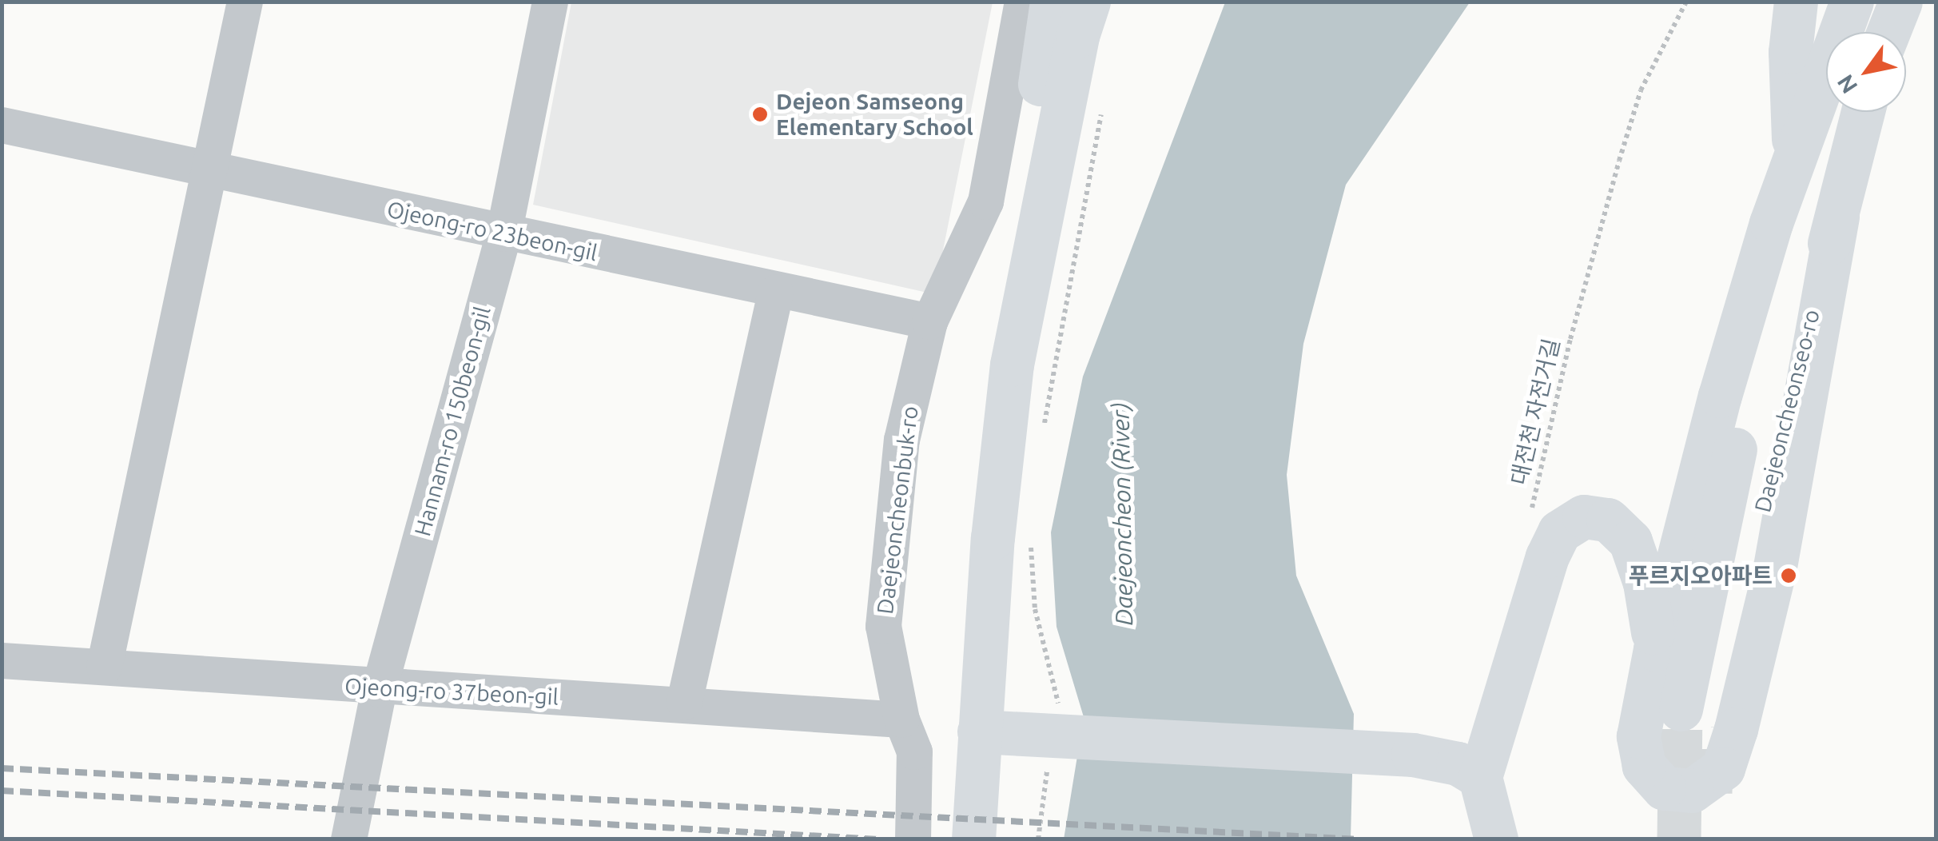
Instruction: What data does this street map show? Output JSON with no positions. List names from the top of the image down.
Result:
{
  "streets": {
    "main road": ["Daejeoncheonseo-ro"],
    "street": [
      "Ojeong-ro 23beon-gil",
      "Hannam-ro 150beon-gil",
      "Daejeoncheonbuk-ro",
      "Ojeong-ro 37beon-gil"
    ],
    "path": ["대전천 자전거길"]
  },
  "crossings": [
    ["Ojeong-ro 23beon-gil", "Hannam-ro 150beon-gil"],
    ["Ojeong-ro 23beon-gil", "Daejeoncheonbuk-ro"],
    ["Hannam-ro 150beon-gil", "Ojeong-ro 37beon-gil"],
    ["Daejeoncheonbuk-ro", "Ojeong-ro 37beon-gil"]
  ],
  "water": ["Daejeoncheon (River)"],
  "places": ["Dejeon Samseong Elementary School", "푸르지오아파트"],
  "north": "bottom left"
}
